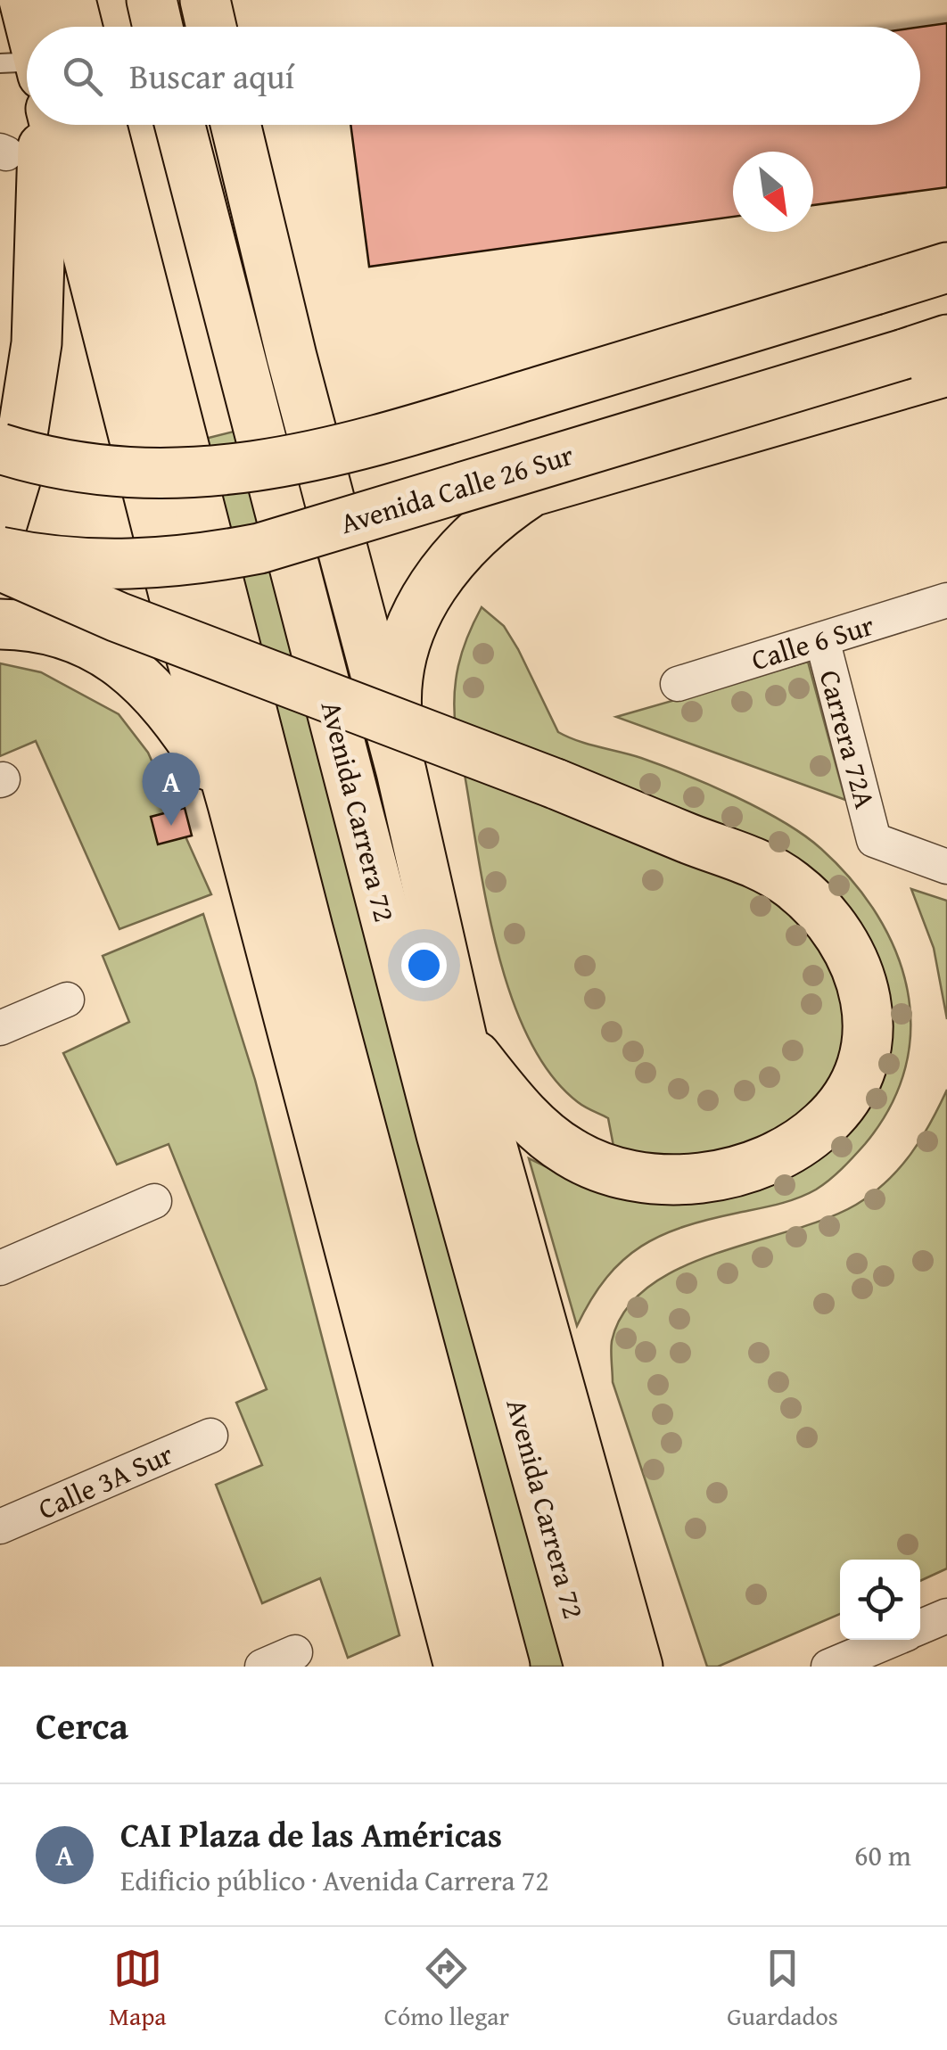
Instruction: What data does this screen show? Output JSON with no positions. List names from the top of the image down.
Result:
{
  "streets": {
    "main road": ["Avenida Calle 26 Sur", "Avenida Carrera 72"],
    "street": ["Calle 6 Sur", "Carrera 72A", "Calle 3A Sur"]
  },
  "crossings": [
    ["Calle 6 Sur", "Carrera 72A"]
  ],
  "north": "bottom right",
  "page": {
    "search": "Buscar aquí",
    "pins": "A",
    "heading": "Cerca",
    "list": [
      {
        "mark": "A",
        "name": "CAI Plaza de las Américas",
        "note": "Edificio público · Avenida Carrera 72",
        "value": "60 m"
      }
    ],
    "nav": ["Mapa", "Cómo llegar", "Guardados"]
  }
}
